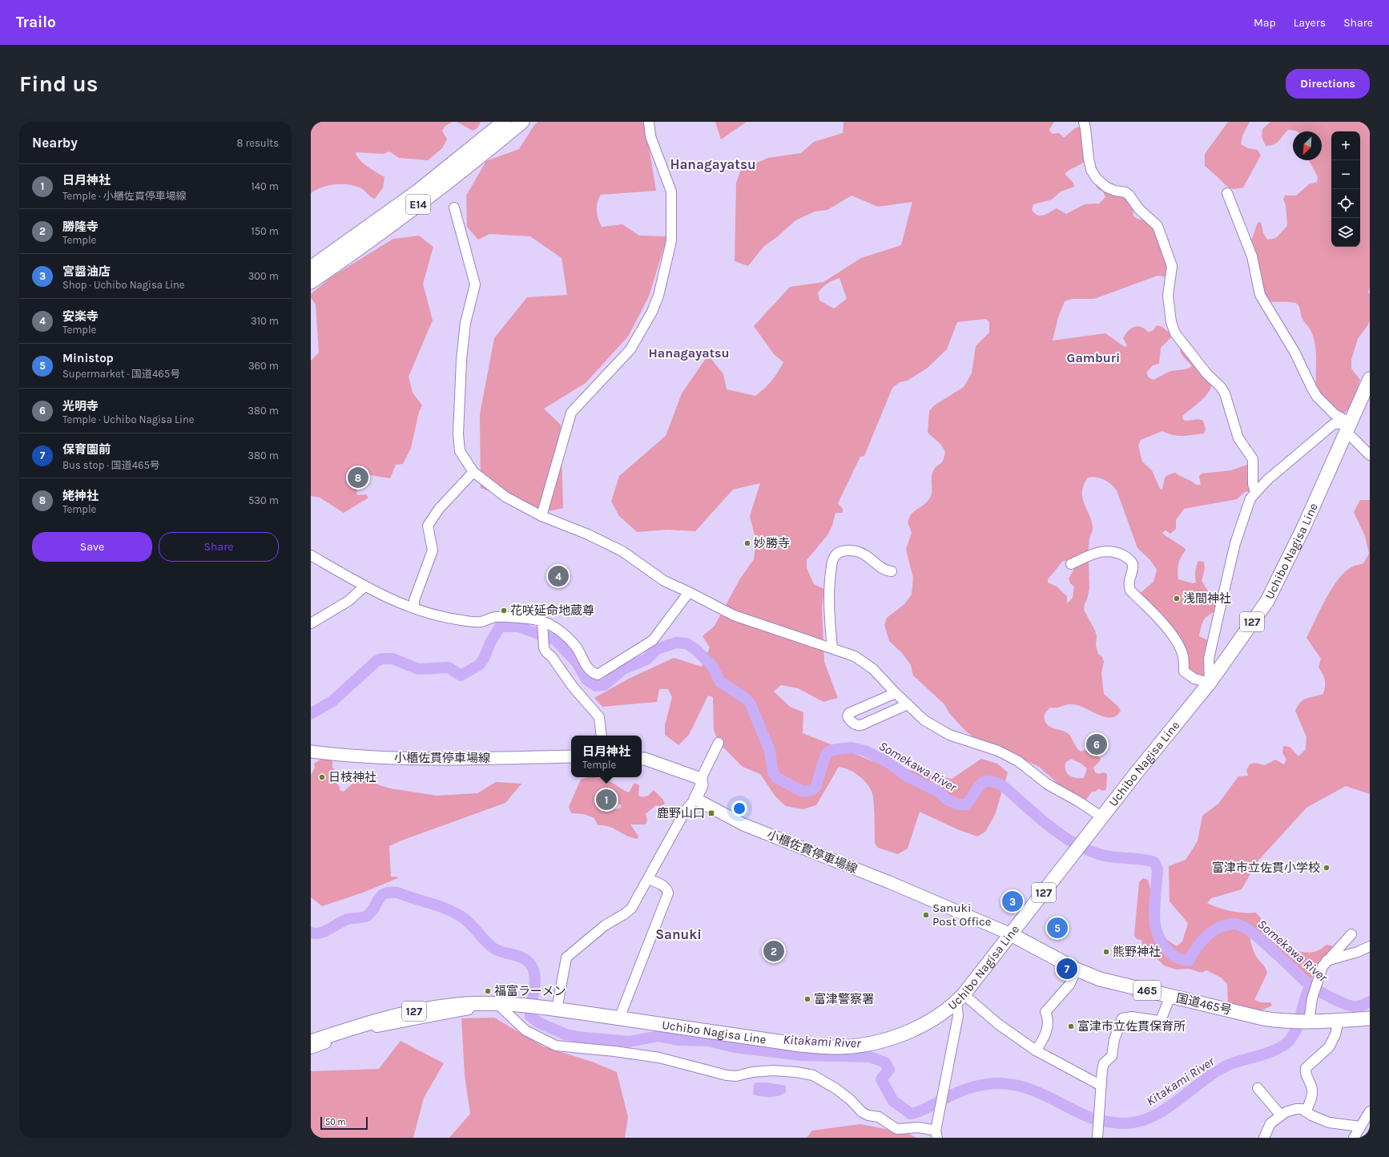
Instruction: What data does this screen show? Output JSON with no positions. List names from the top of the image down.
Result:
{
  "streets": {
    "highway": [
      "E14",
      "Uchibo Nagisa Line",
      "127",
      "465",
      "国道465号"
    ],
    "main road": ["小櫃佐貫停車場線"]
  },
  "crossings": [
    ["Uchibo Nagisa Line", "小櫃佐貫停車場線"],
    ["Uchibo Nagisa Line", "国道465号"],
    ["小櫃佐貫停車場線", "国道465号"]
  ],
  "districts": [
    "Hanagayatsu",
    "Hanagayatsu",
    "Gamburi",
    "Sanuki"
  ],
  "water": ["Somekawa River", "Kitakami River"],
  "places": {
    "other": [
      "妙勝寺",
      "浅間神社",
      "花咲延命地蔵尊",
      "日枝神社",
      "富津市立佐貫小学校",
      "Sanuki Post Office",
      "熊野神社",
      "福富ラーメン",
      "富津警察署",
      "富津市立佐貫保育所"
    ],
    "transit": ["鹿野山口"]
  },
  "scale_bar": "50 m",
  "north": "bottom left",
  "page": {
    "header": "Trailo",
    "nav": ["Map", "Layers", "Share"],
    "buttons": [
      "Directions",
      ["Save", "Share"]
    ],
    "title": "Find us",
    "heading": ["Nearby", "8 results"],
    "map_buttons": ["+", "−"],
    "list": [
      {
        "mark": "1",
        "name": "日月神社",
        "note": "Temple · 小櫃佐貫停車場線",
        "value": "140 m"
      },
      {
        "mark": "2",
        "name": "勝隆寺",
        "note": "Temple",
        "value": "150 m"
      },
      {
        "mark": "3",
        "name": "宮醤油店",
        "note": "Shop · Uchibo Nagisa Line",
        "value": "300 m"
      },
      {
        "mark": "4",
        "name": "安楽寺",
        "note": "Temple",
        "value": "310 m"
      },
      {
        "mark": "5",
        "name": "Ministop",
        "note": "Supermarket · 国道465号",
        "value": "360 m"
      },
      {
        "mark": "6",
        "name": "光明寺",
        "note": "Temple · Uchibo Nagisa Line",
        "value": "380 m"
      },
      {
        "mark": "7",
        "name": "保育園前",
        "note": "Bus stop · 国道465号",
        "value": "380 m"
      },
      {
        "mark": "8",
        "name": "姥神社",
        "note": "Temple",
        "value": "530 m"
      }
    ],
    "pins": [
      "8",
      "4",
      "6",
      "1",
      "3",
      "5",
      "2",
      "7"
    ],
    "popup": ["日月神社", "Temple"],
    "scale": "50 m"
  }
}
